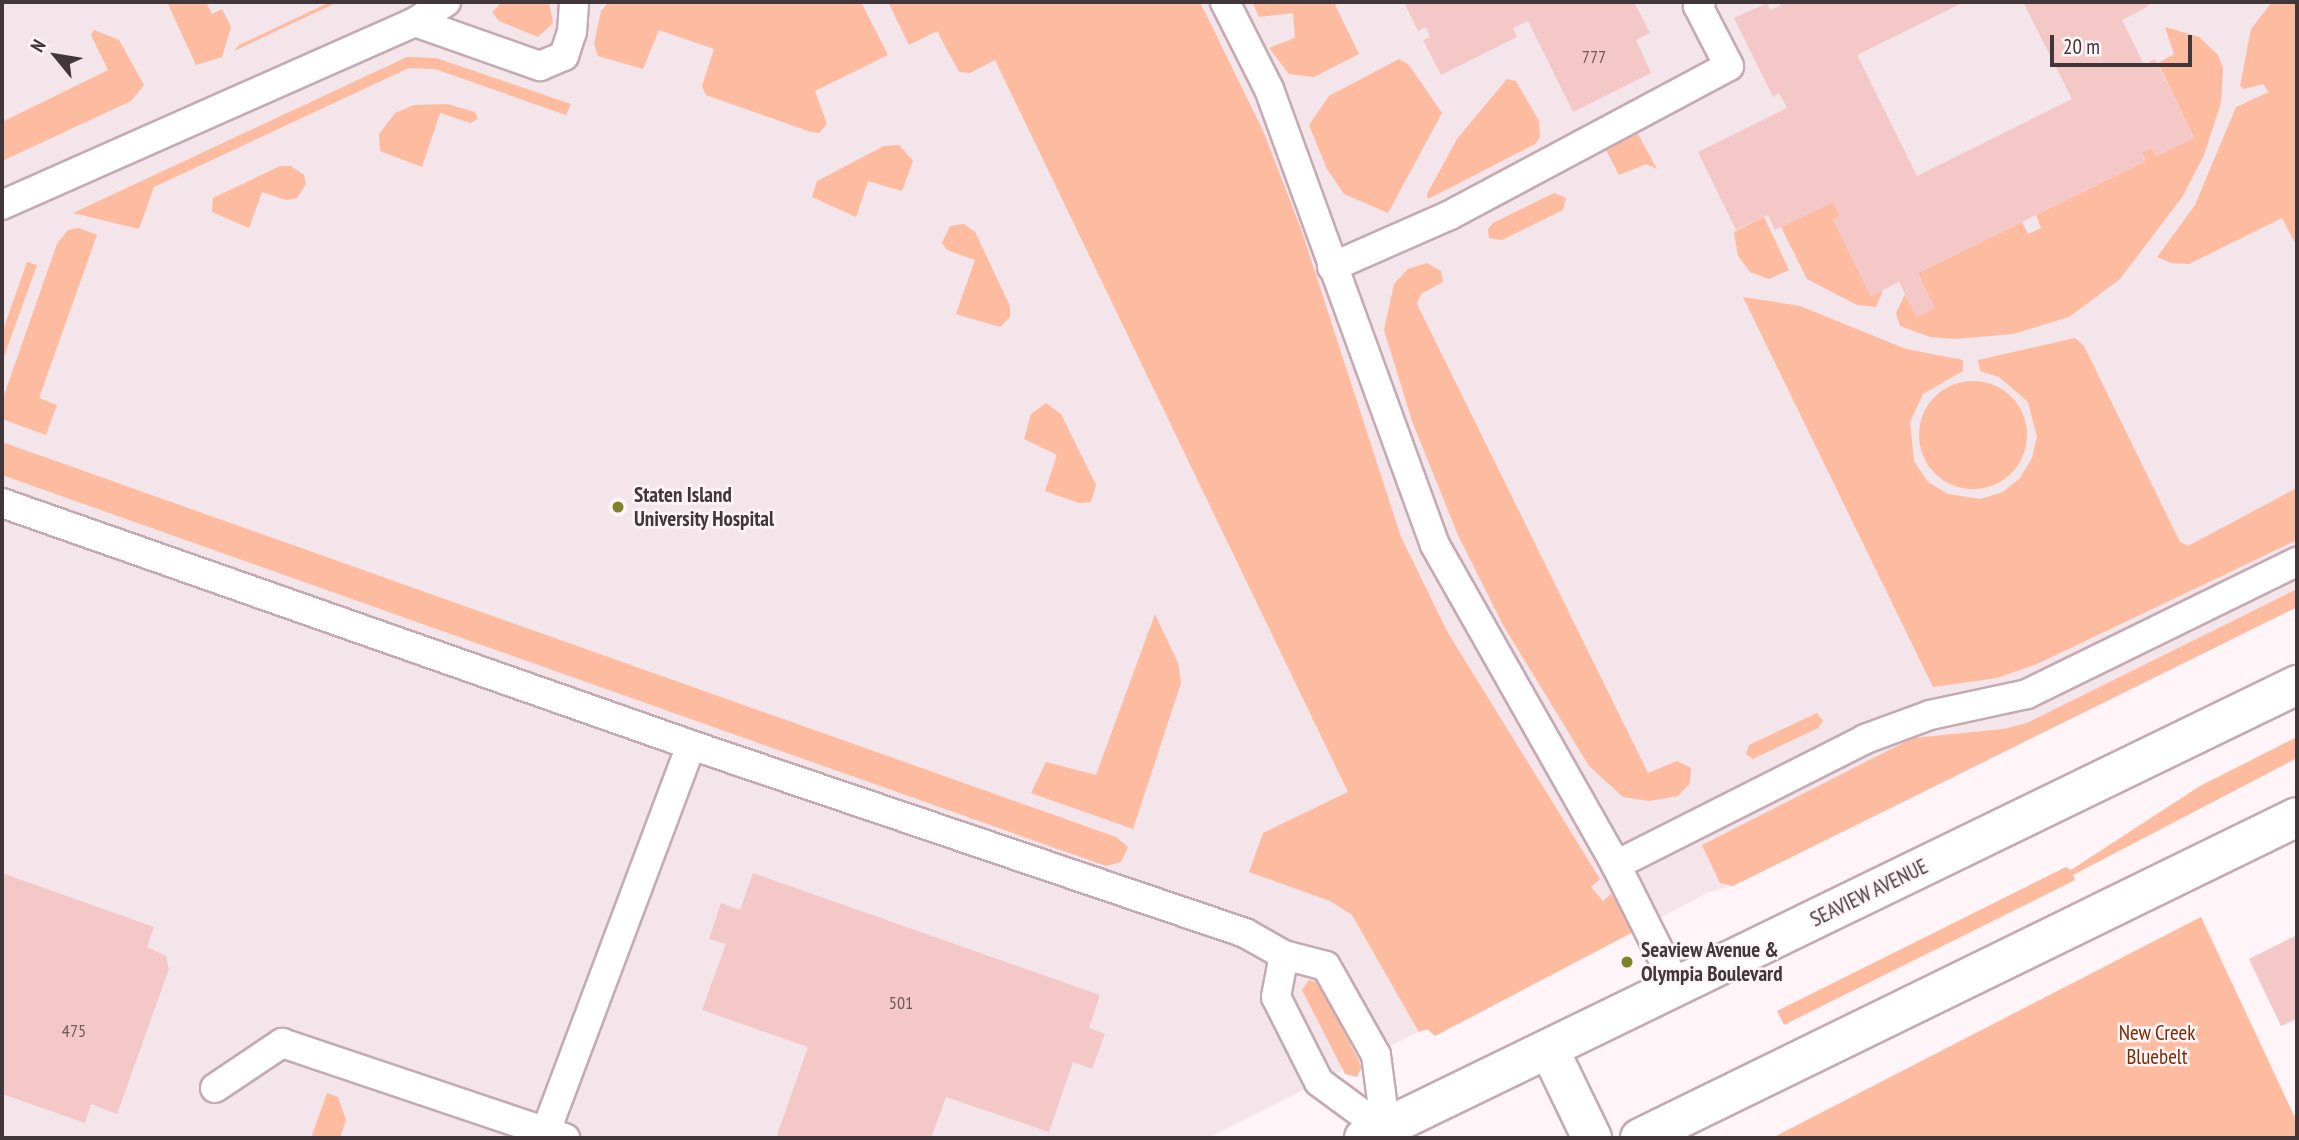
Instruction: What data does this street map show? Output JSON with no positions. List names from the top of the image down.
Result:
{
  "streets": {
    "street": ["SEAVIEW AVENUE"]
  },
  "parks": ["New Creek Bluebelt"],
  "places": ["Staten Island University Hospital", "Seaview Avenue & Olympia Boulevard"],
  "house_numbers": ["777", "501", "475"],
  "scale_bar": "20 m",
  "north": "top left"
}
